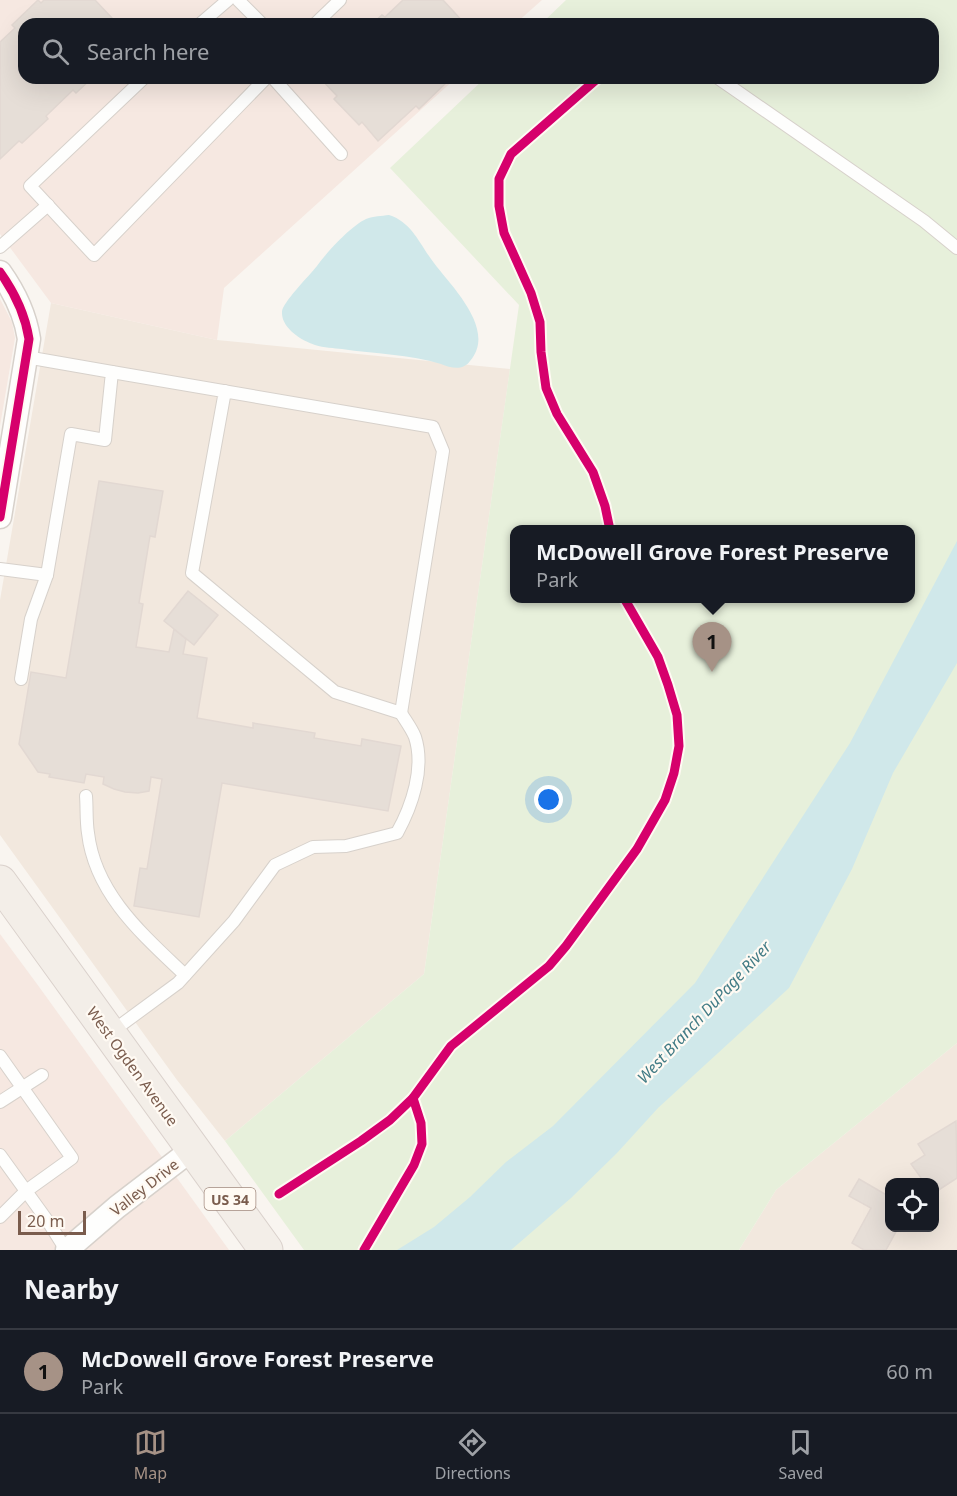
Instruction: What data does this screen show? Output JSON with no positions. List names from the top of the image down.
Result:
{
  "streets": {
    "main road": ["West Ogden Avenue", "US 34"],
    "street": ["Valley Drive"]
  },
  "crossings": [
    ["West Ogden Avenue", "Valley Drive"]
  ],
  "water": ["West Branch DuPage River"],
  "scale_bar": "20 m",
  "page": {
    "search": "Search here",
    "popup": ["McDowell Grove Forest Preserve", "Park"],
    "pins": "1",
    "scale": "20 m",
    "heading": "Nearby",
    "list": [
      {
        "mark": "1",
        "name": "McDowell Grove Forest Preserve",
        "note": "Park",
        "value": "60 m"
      }
    ],
    "nav": ["Map", "Directions", "Saved"]
  }
}
